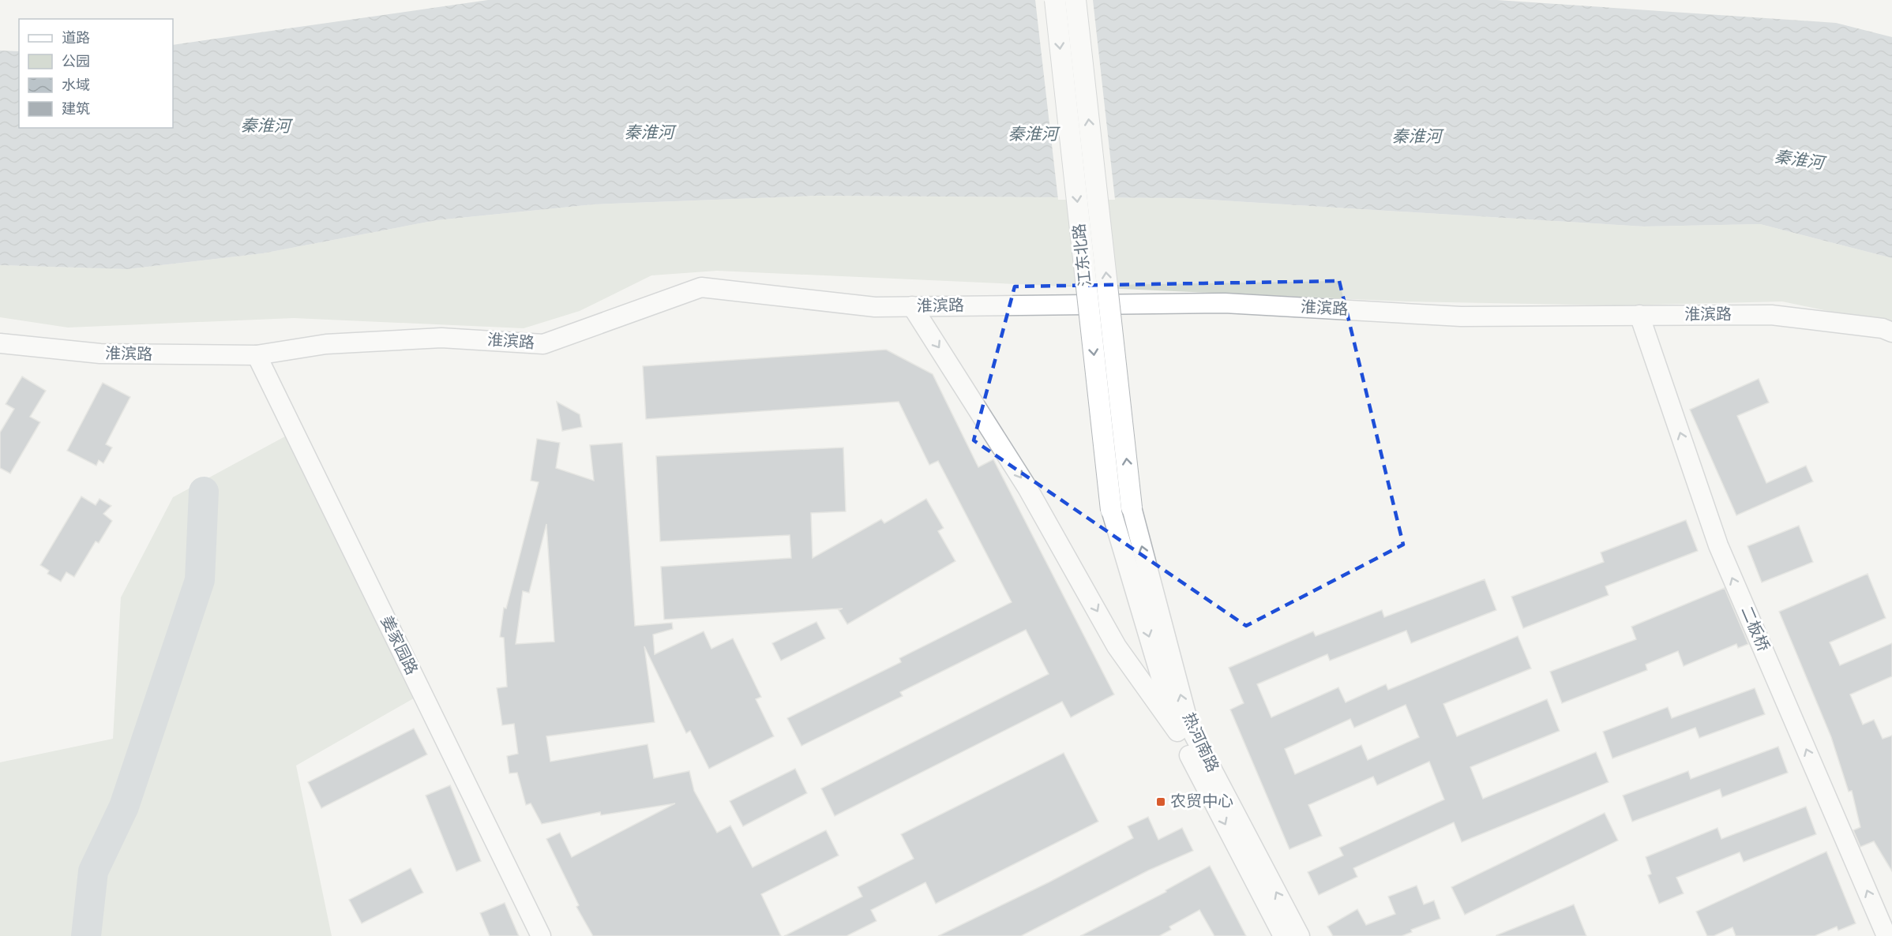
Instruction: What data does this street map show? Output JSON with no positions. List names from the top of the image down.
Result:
{
  "streets": {
    "main road": ["江东北路"],
    "street": [
      "淮滨路",
      "二板桥",
      "姜家园路",
      "热河南路"
    ]
  },
  "crossings": [
    ["江东北路", "热河南路"],
    ["淮滨路", "二板桥"],
    ["淮滨路", "姜家园路"]
  ],
  "one_way": ["二板桥"],
  "water": ["秦淮河"],
  "places": {
    "transit": ["农贸中心"]
  },
  "legend": [
    "道路",
    "公园",
    "水域",
    "建筑"
  ]
}
